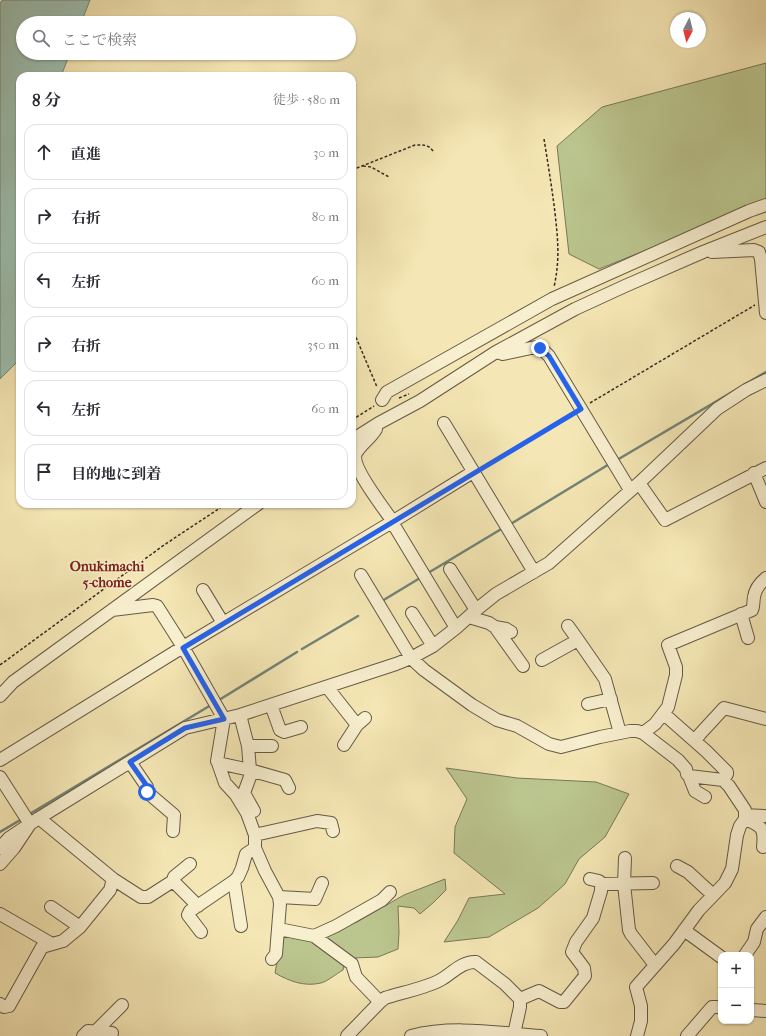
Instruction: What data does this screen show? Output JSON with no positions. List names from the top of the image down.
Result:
{
  "districts": ["Onukimachi 5-chome"],
  "north": "bottom",
  "page": {
    "search": "ここで検索",
    "heading": ["8 分", "徒歩 · 580 m"],
    "list": [
      ["直進", "30 m"],
      ["右折", "80 m"],
      ["左折", "60 m"],
      ["右折", "350 m"],
      ["左折", "60 m"],
      "目的地に到着"
    ],
    "map_buttons": ["+", "−"]
  }
}
